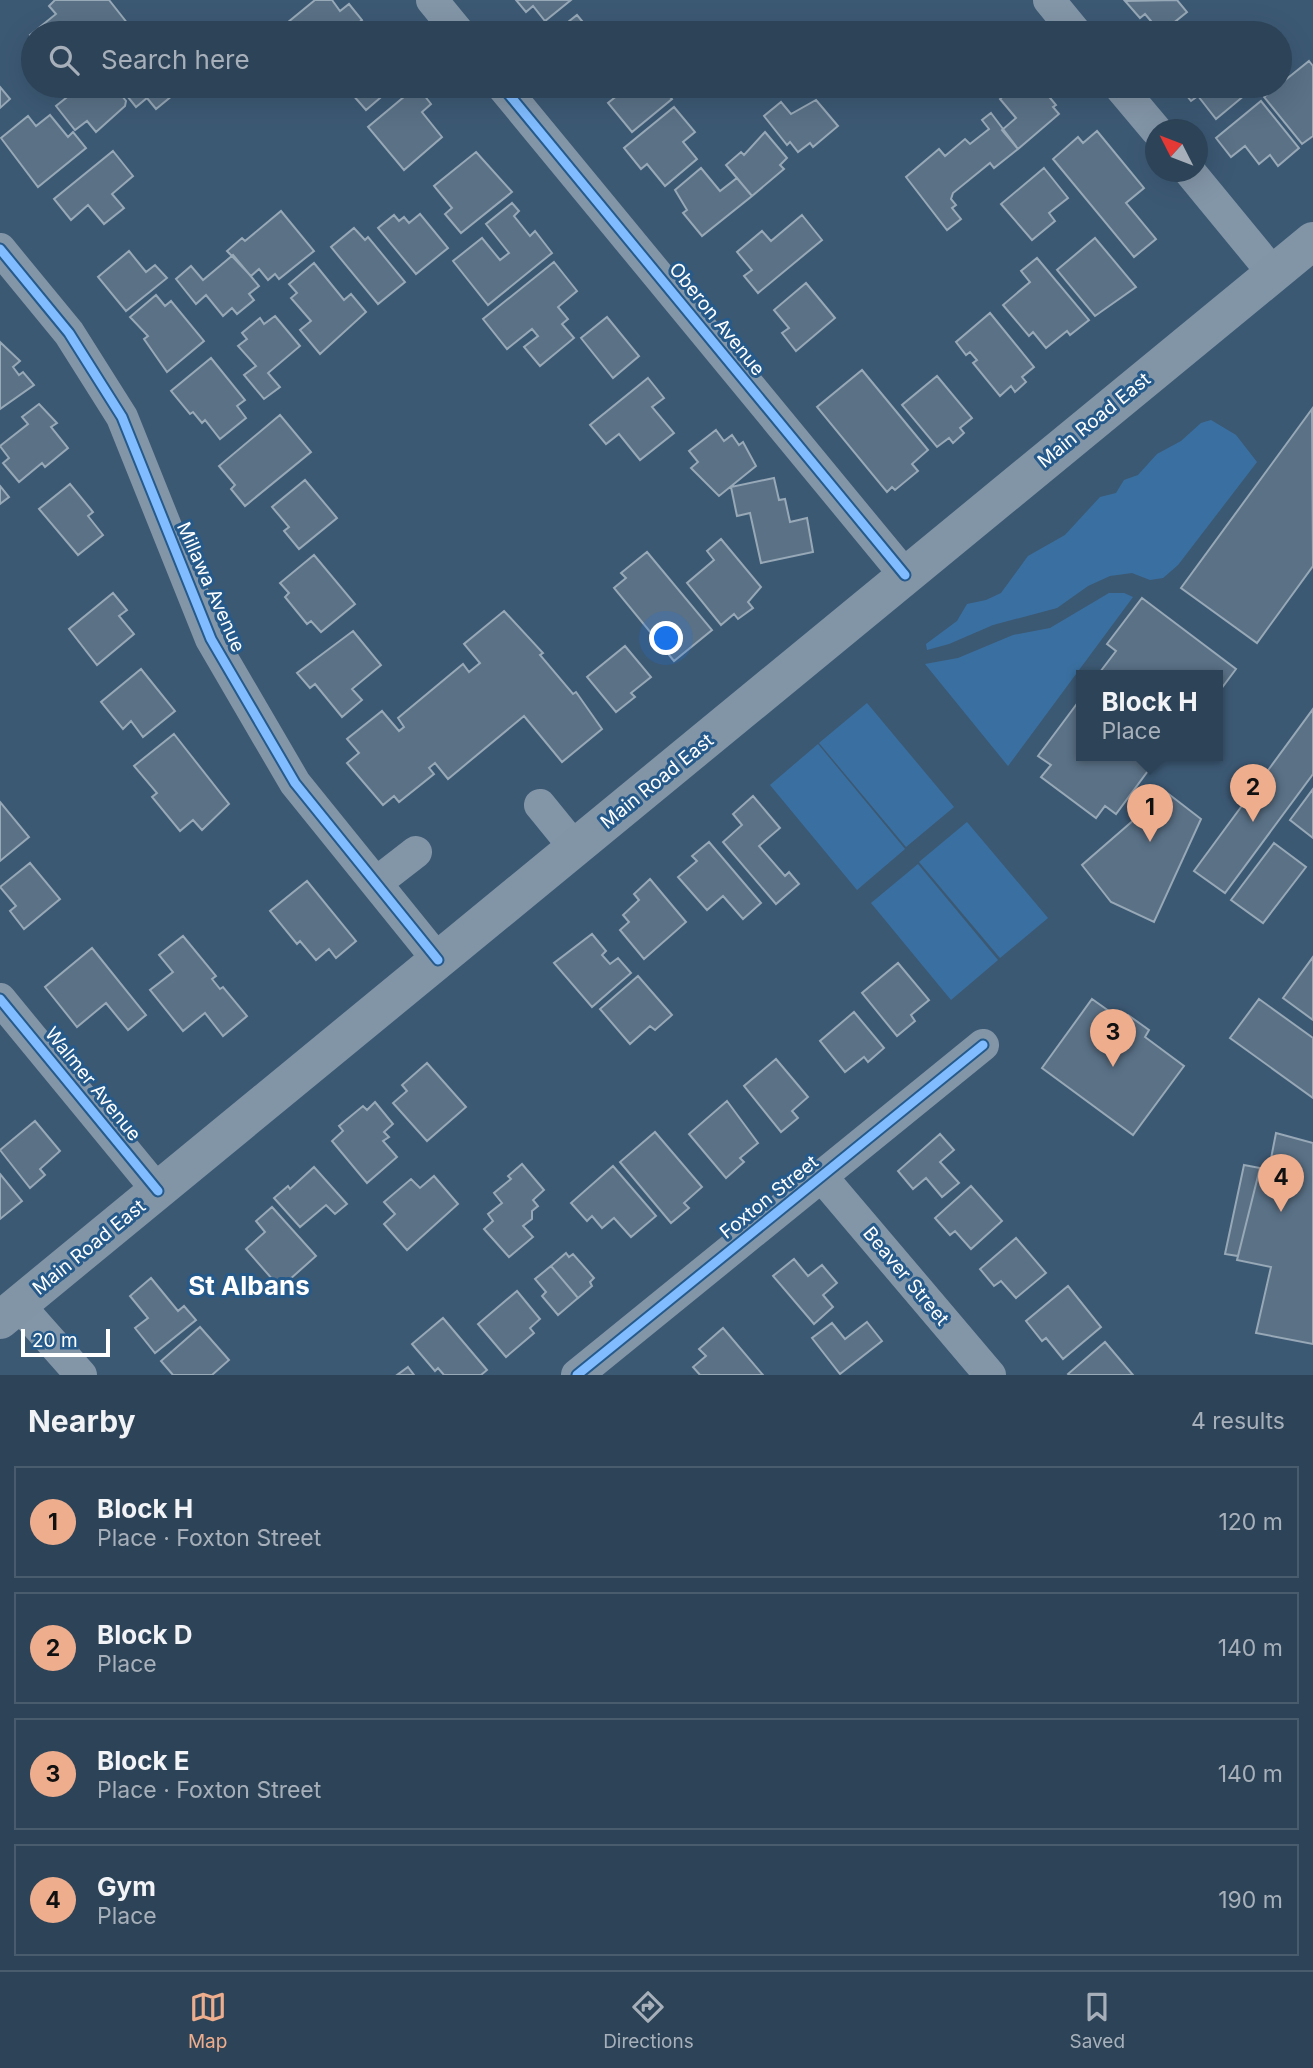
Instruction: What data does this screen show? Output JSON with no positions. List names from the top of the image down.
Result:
{
  "streets": {
    "main road": ["Main Road East"],
    "street": [
      "Oberon Avenue",
      "Millawa Avenue",
      "Walmer Avenue",
      "Foxton Street",
      "Beaver Street"
    ]
  },
  "crossings": [
    ["Oberon Avenue", "Main Road East"],
    ["Main Road East", "Millawa Avenue"],
    ["Main Road East", "Walmer Avenue"],
    ["Foxton Street", "Beaver Street"]
  ],
  "districts": ["St Albans"],
  "scale_bar": "20 m",
  "north": "top left",
  "page": {
    "search": "Search here",
    "popup": ["Block H", "Place"],
    "pins": [
      "2",
      "1",
      "3",
      "4"
    ],
    "scale": "20 m",
    "heading": ["Nearby", "4 results"],
    "list": [
      {
        "mark": "1",
        "name": "Block H",
        "note": "Place · Foxton Street",
        "value": "120 m"
      },
      {
        "mark": "2",
        "name": "Block D",
        "note": "Place",
        "value": "140 m"
      },
      {
        "mark": "3",
        "name": "Block E",
        "note": "Place · Foxton Street",
        "value": "140 m"
      },
      {
        "mark": "4",
        "name": "Gym",
        "note": "Place",
        "value": "190 m"
      }
    ],
    "nav": ["Map", "Directions", "Saved"]
  }
}
